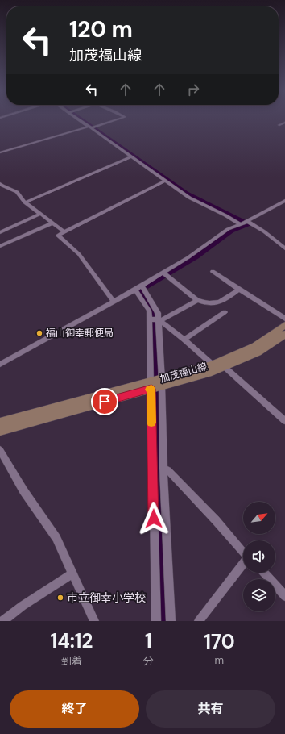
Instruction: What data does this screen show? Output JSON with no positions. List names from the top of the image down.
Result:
{
  "streets": {
    "main road": ["加茂福山線"]
  },
  "places": ["福山御幸郵便局", "市立御幸小学校"],
  "north": "top right",
  "page": {
    "turn": ["120 m", "加茂福山線"],
    "eta": [
      "14:12",
      "到着",
      "1",
      "分",
      "170",
      "m"
    ],
    "buttons": ["終了", "共有"]
  }
}
